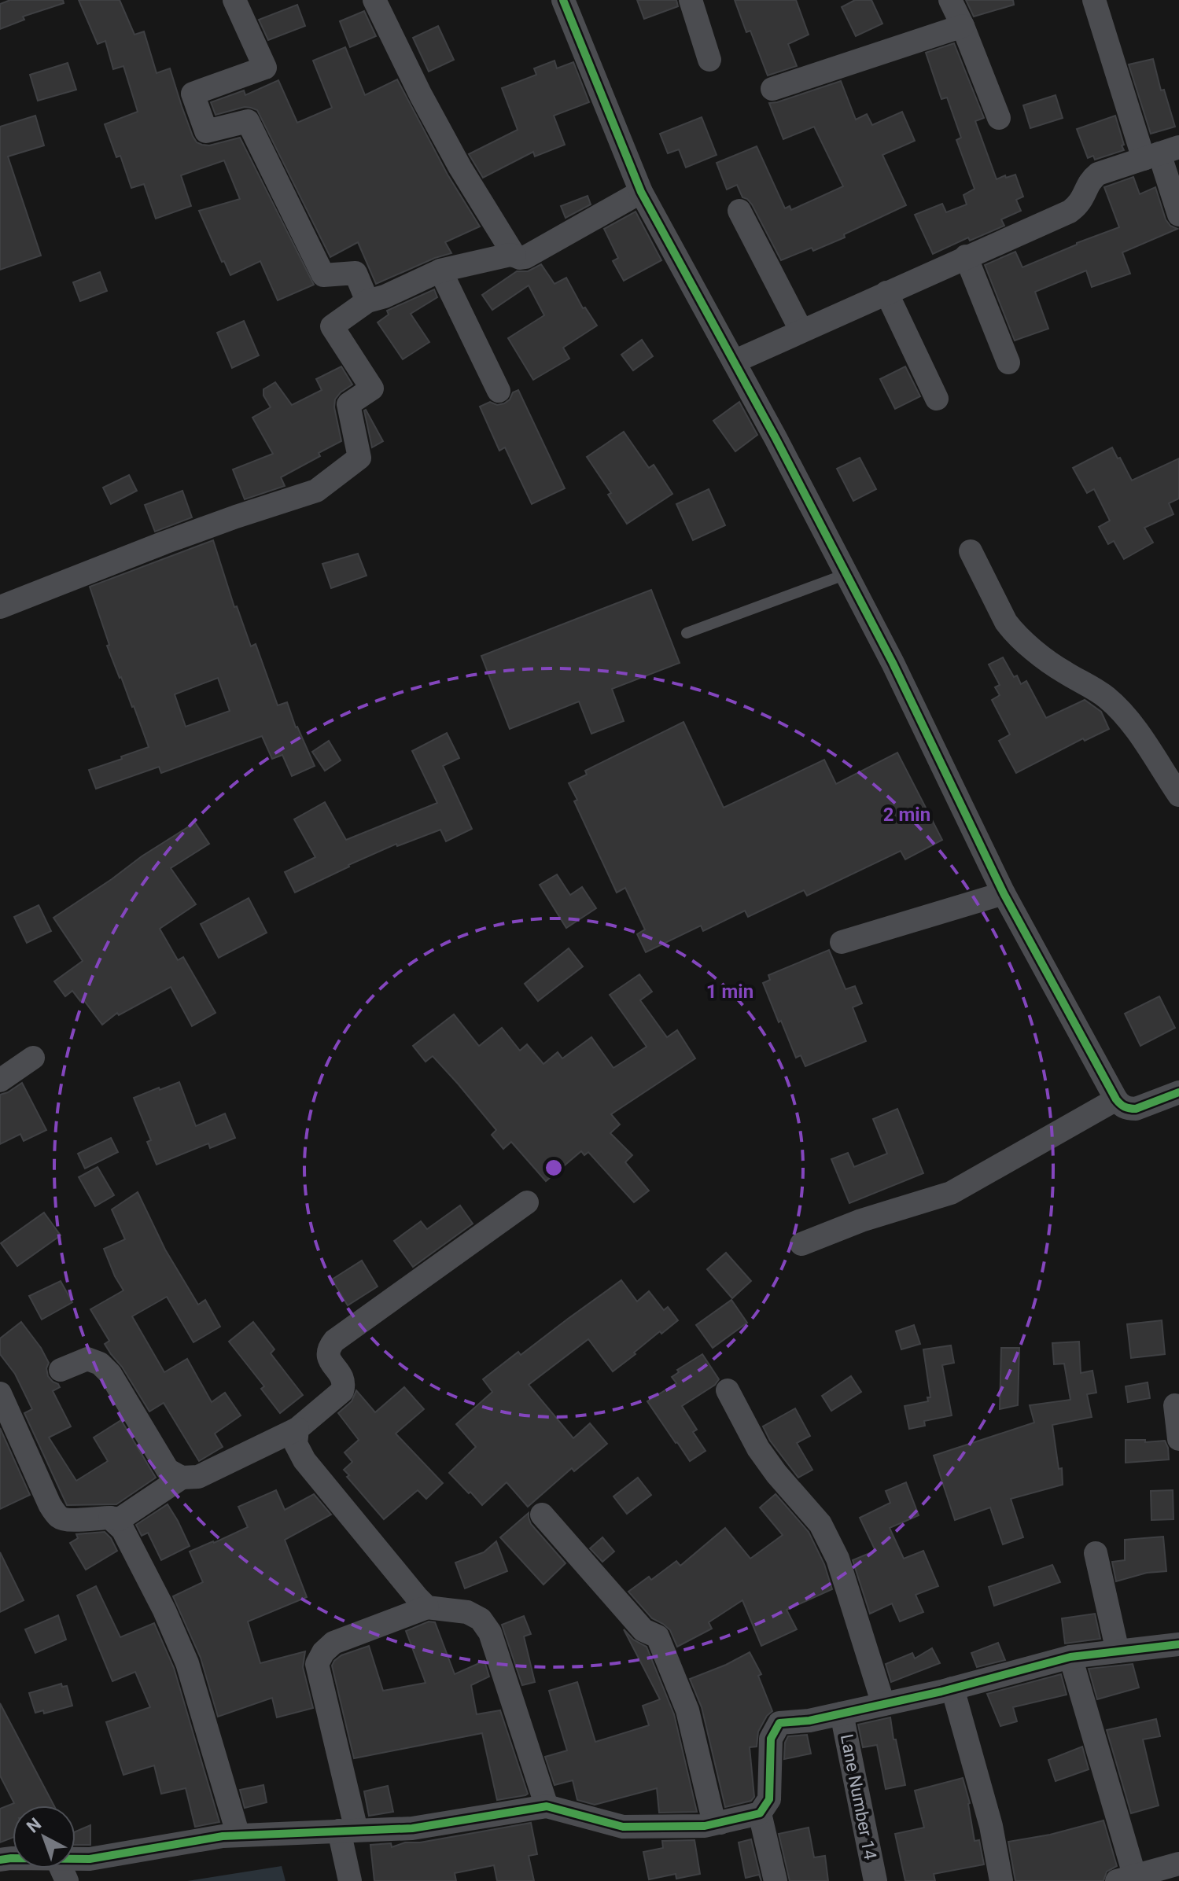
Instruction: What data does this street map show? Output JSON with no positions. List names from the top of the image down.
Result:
{
  "streets": {
    "street": ["Lane Number 14"]
  },
  "north": "top left",
  "rings": ["2 min", "1 min"]
}
